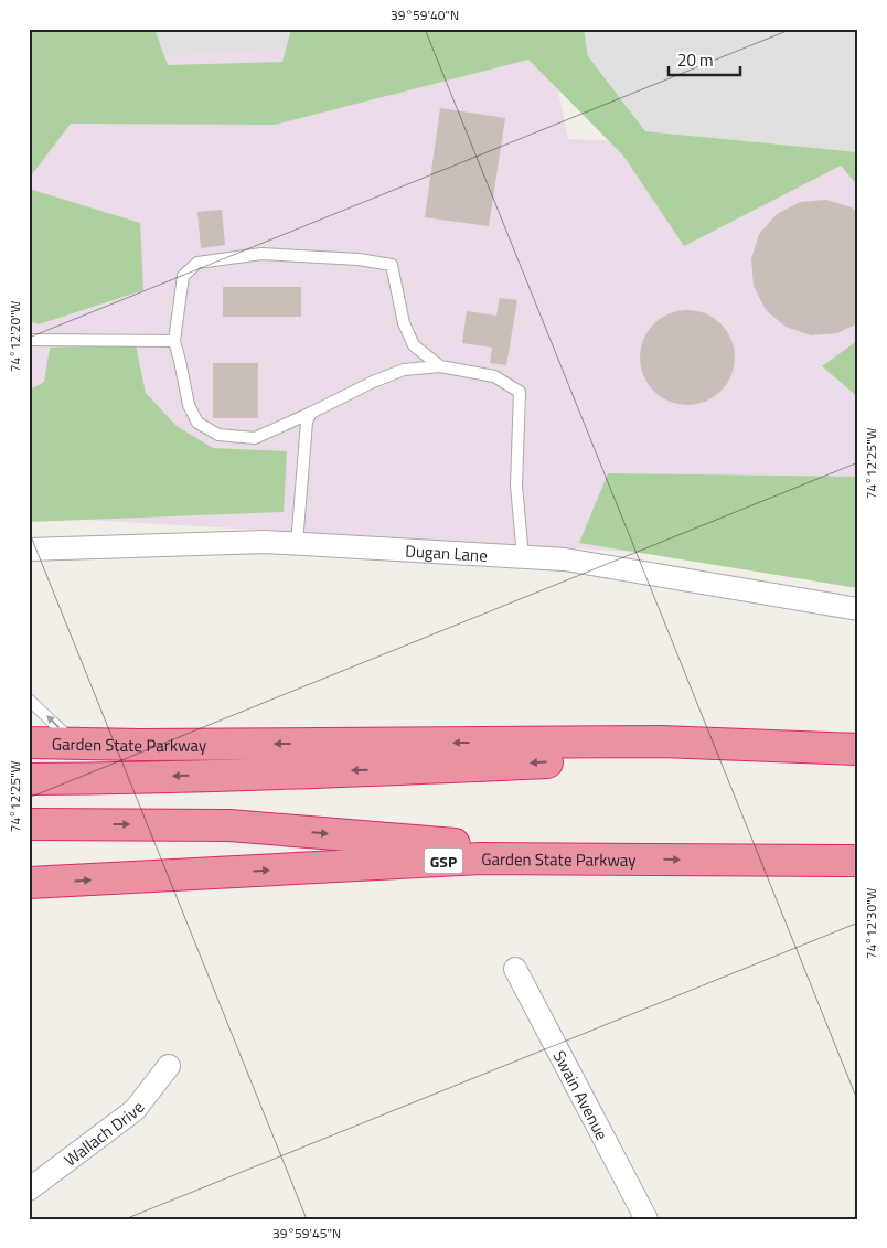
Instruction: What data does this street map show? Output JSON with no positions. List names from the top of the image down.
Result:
{
  "streets": {
    "highway": ["Garden State Parkway", "GSP"],
    "street": ["Dugan Lane", "Swain Avenue", "Wallach Drive"]
  },
  "scale_bar": "20 m",
  "coordinates": [
    "39°59'40\"N",
    "74°12'20\"W",
    "74°12'25\"W",
    "74°12'30\"W",
    "39°59'45\"N"
  ]
}
